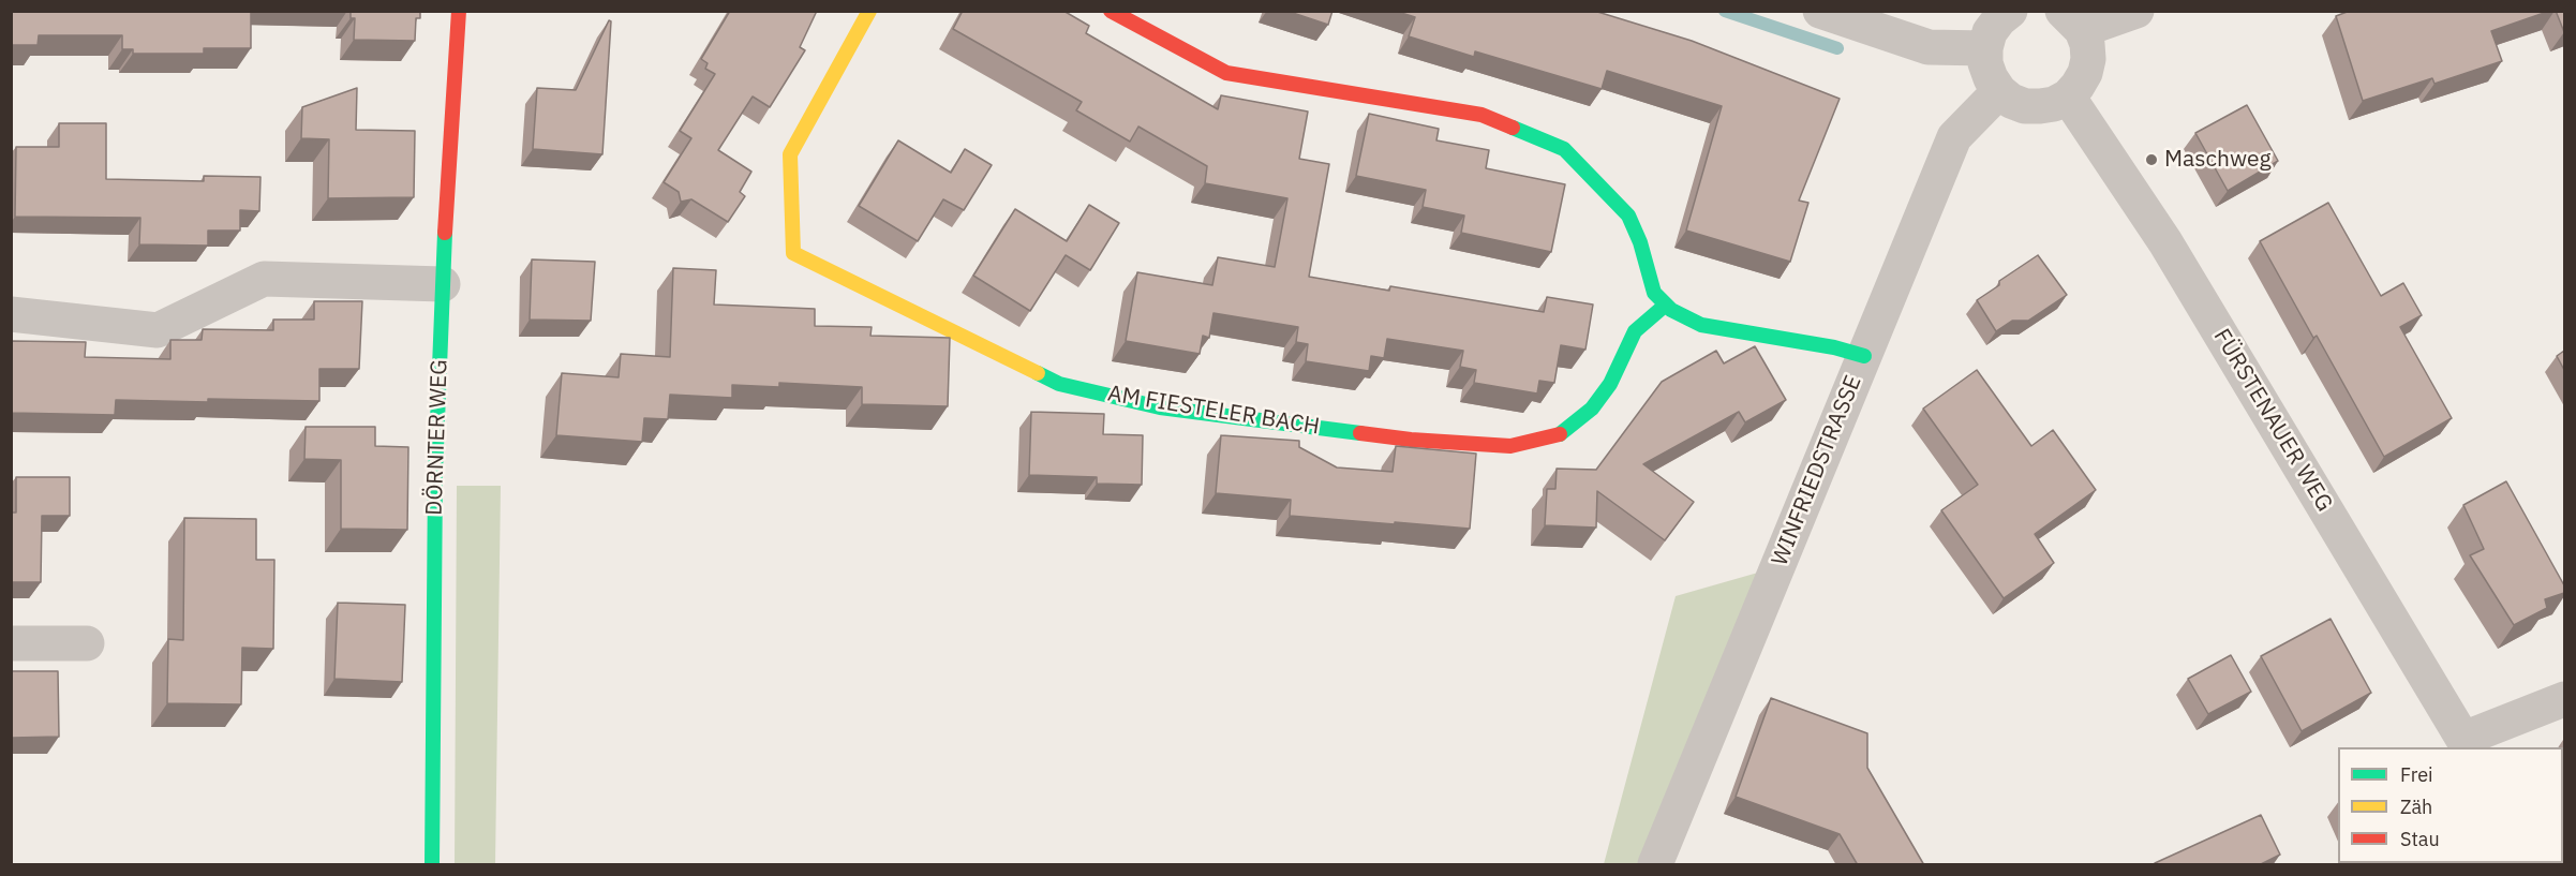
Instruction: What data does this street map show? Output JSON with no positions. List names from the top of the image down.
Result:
{
  "streets": {
    "street": [
      "AM FIESTELER BACH",
      "FÜRSTENAUER WEG",
      "DÖRNTER WEG",
      "WINFRIEDSTRASSE"
    ]
  },
  "places": ["Maschweg"],
  "legend": ["Frei", "Zäh", "Stau"]
}
